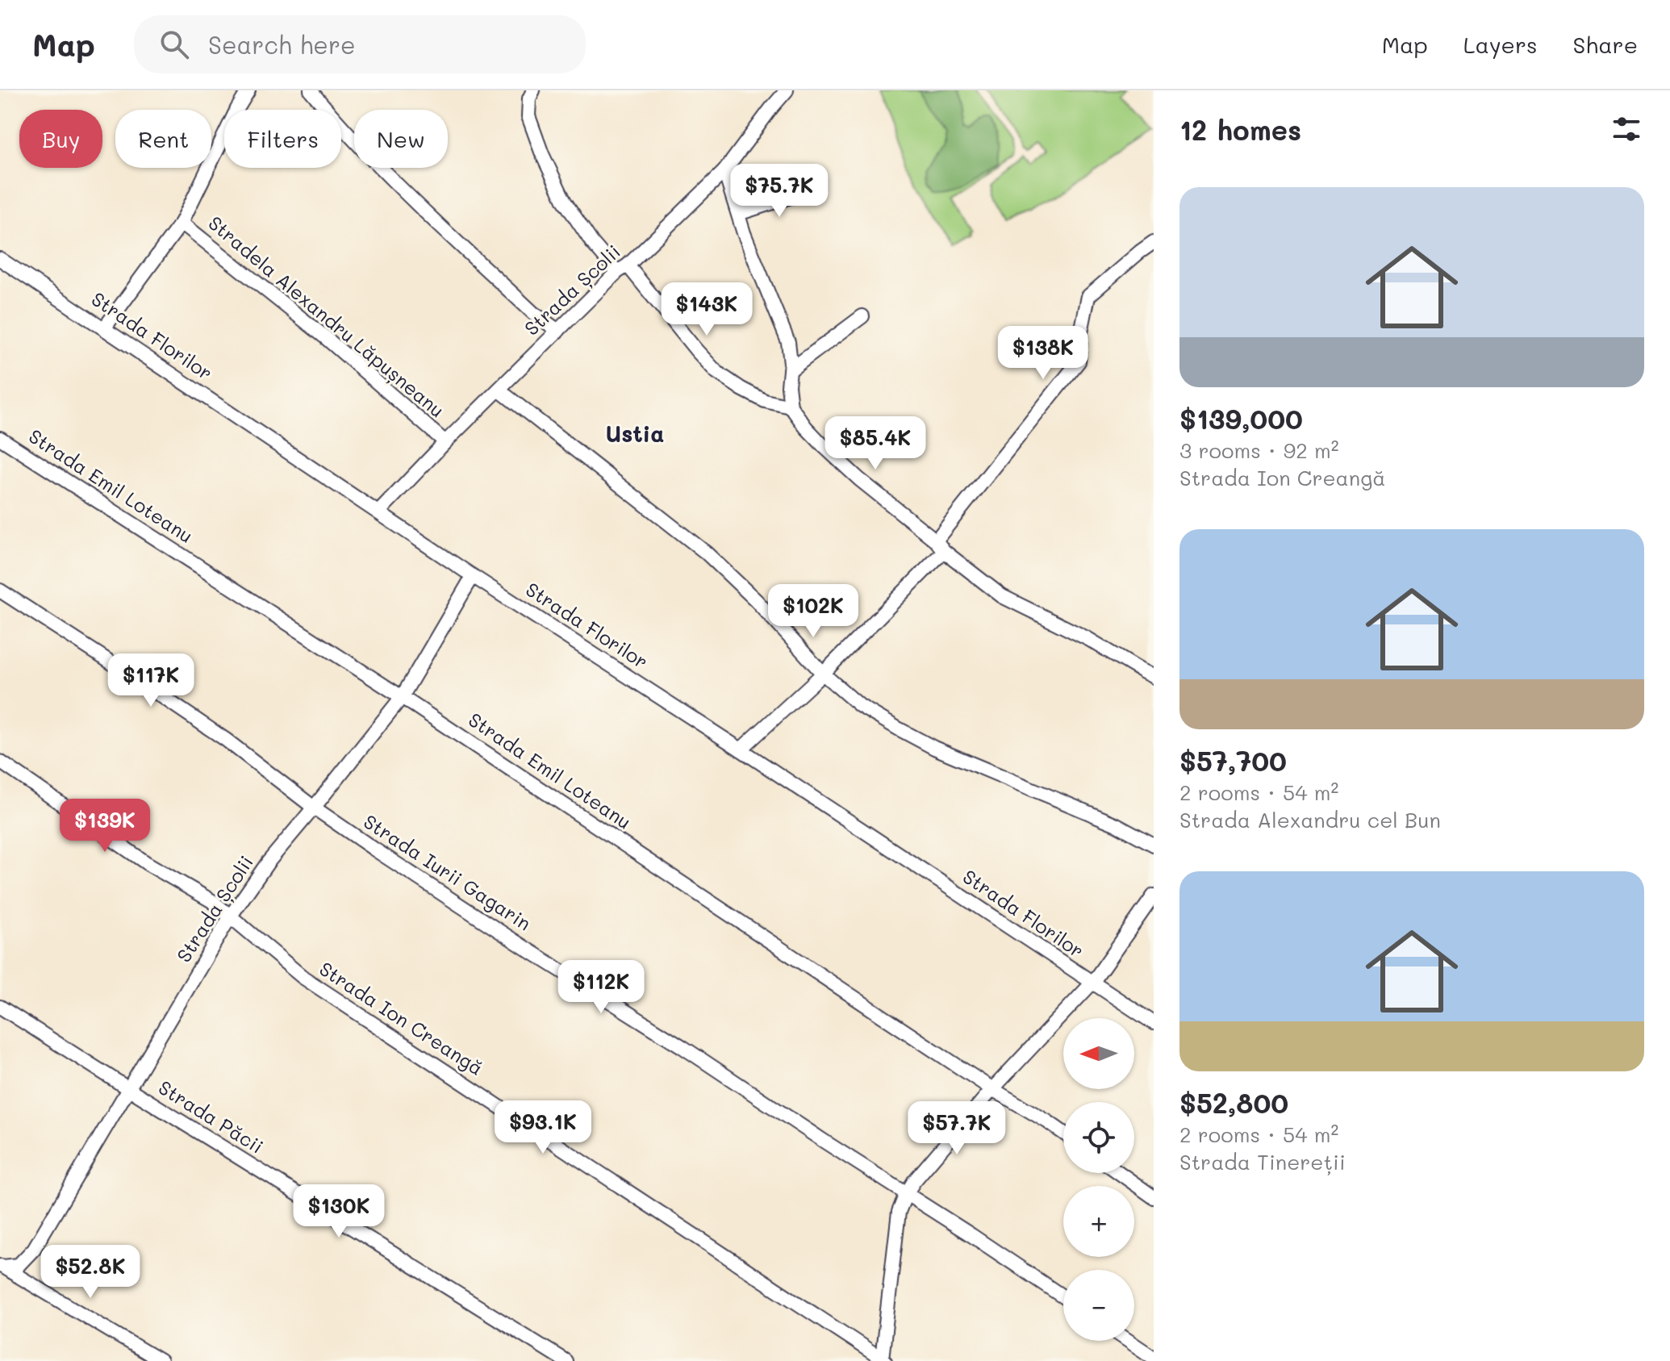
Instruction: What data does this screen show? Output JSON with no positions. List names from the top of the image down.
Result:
{
  "streets": {
    "street": [
      "Strada Școlii",
      "Stradela Alexandru Lăpușneanu",
      "Strada Florilor",
      "Strada Emil Loteanu",
      "Strada Iurii Gagarin",
      "Strada Ion Creangă",
      "Strada Păcii"
    ]
  },
  "crossings": [
    ["Strada Școlii", "Stradela Alexandru Lăpușneanu"],
    ["Strada Școlii", "Strada Florilor"],
    ["Strada Școlii", "Strada Emil Loteanu"],
    ["Strada Școlii", "Strada Iurii Gagarin"],
    ["Strada Școlii", "Strada Ion Creangă"],
    ["Strada Școlii", "Strada Păcii"]
  ],
  "districts": ["Ustia"],
  "north": "left",
  "page": {
    "header": "Map",
    "search": "Search here",
    "nav": ["Map", "Layers", "Share"],
    "heading": "12 homes",
    "chip": [
      "Buy",
      "Rent",
      "Filters",
      "New"
    ],
    "price": [
      "$75.7K",
      "$143K",
      "$138K",
      "$85.4K",
      "$102K",
      "$117K",
      "$139K",
      "$112K",
      "$93.1K",
      "$57.7K",
      "$130K",
      "$52.8K"
    ],
    "list": [
      {
        "name": "$139,000",
        "note": "3 rooms · 92 m² · Strada Ion Creangă"
      },
      {
        "name": "$57,700",
        "note": "2 rooms · 54 m² · Strada Alexandru cel Bun"
      },
      {
        "name": "$52,800",
        "note": "2 rooms · 54 m² · Strada Tinereții"
      }
    ],
    "map_buttons": ["+", "−"]
  }
}
